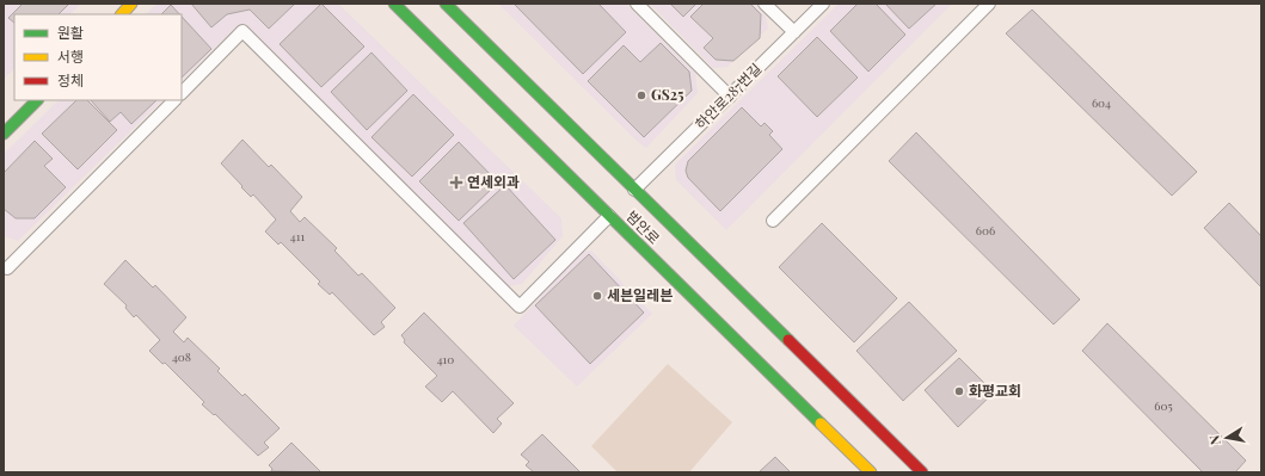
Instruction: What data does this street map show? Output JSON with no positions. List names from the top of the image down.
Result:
{
  "streets": {
    "main road": ["범안로"],
    "lane": ["하안로287번길"]
  },
  "crossings": [
    ["하안로287번길", "범안로"]
  ],
  "places": {
    "other": ["GS25", "세븐일레븐", "화평교회"],
    "health": ["연세외과"]
  },
  "house_numbers": [
    "604",
    "606",
    "411",
    "408",
    "410",
    "605"
  ],
  "legend": ["원활", "서행", "정체"],
  "north": "left"
}
